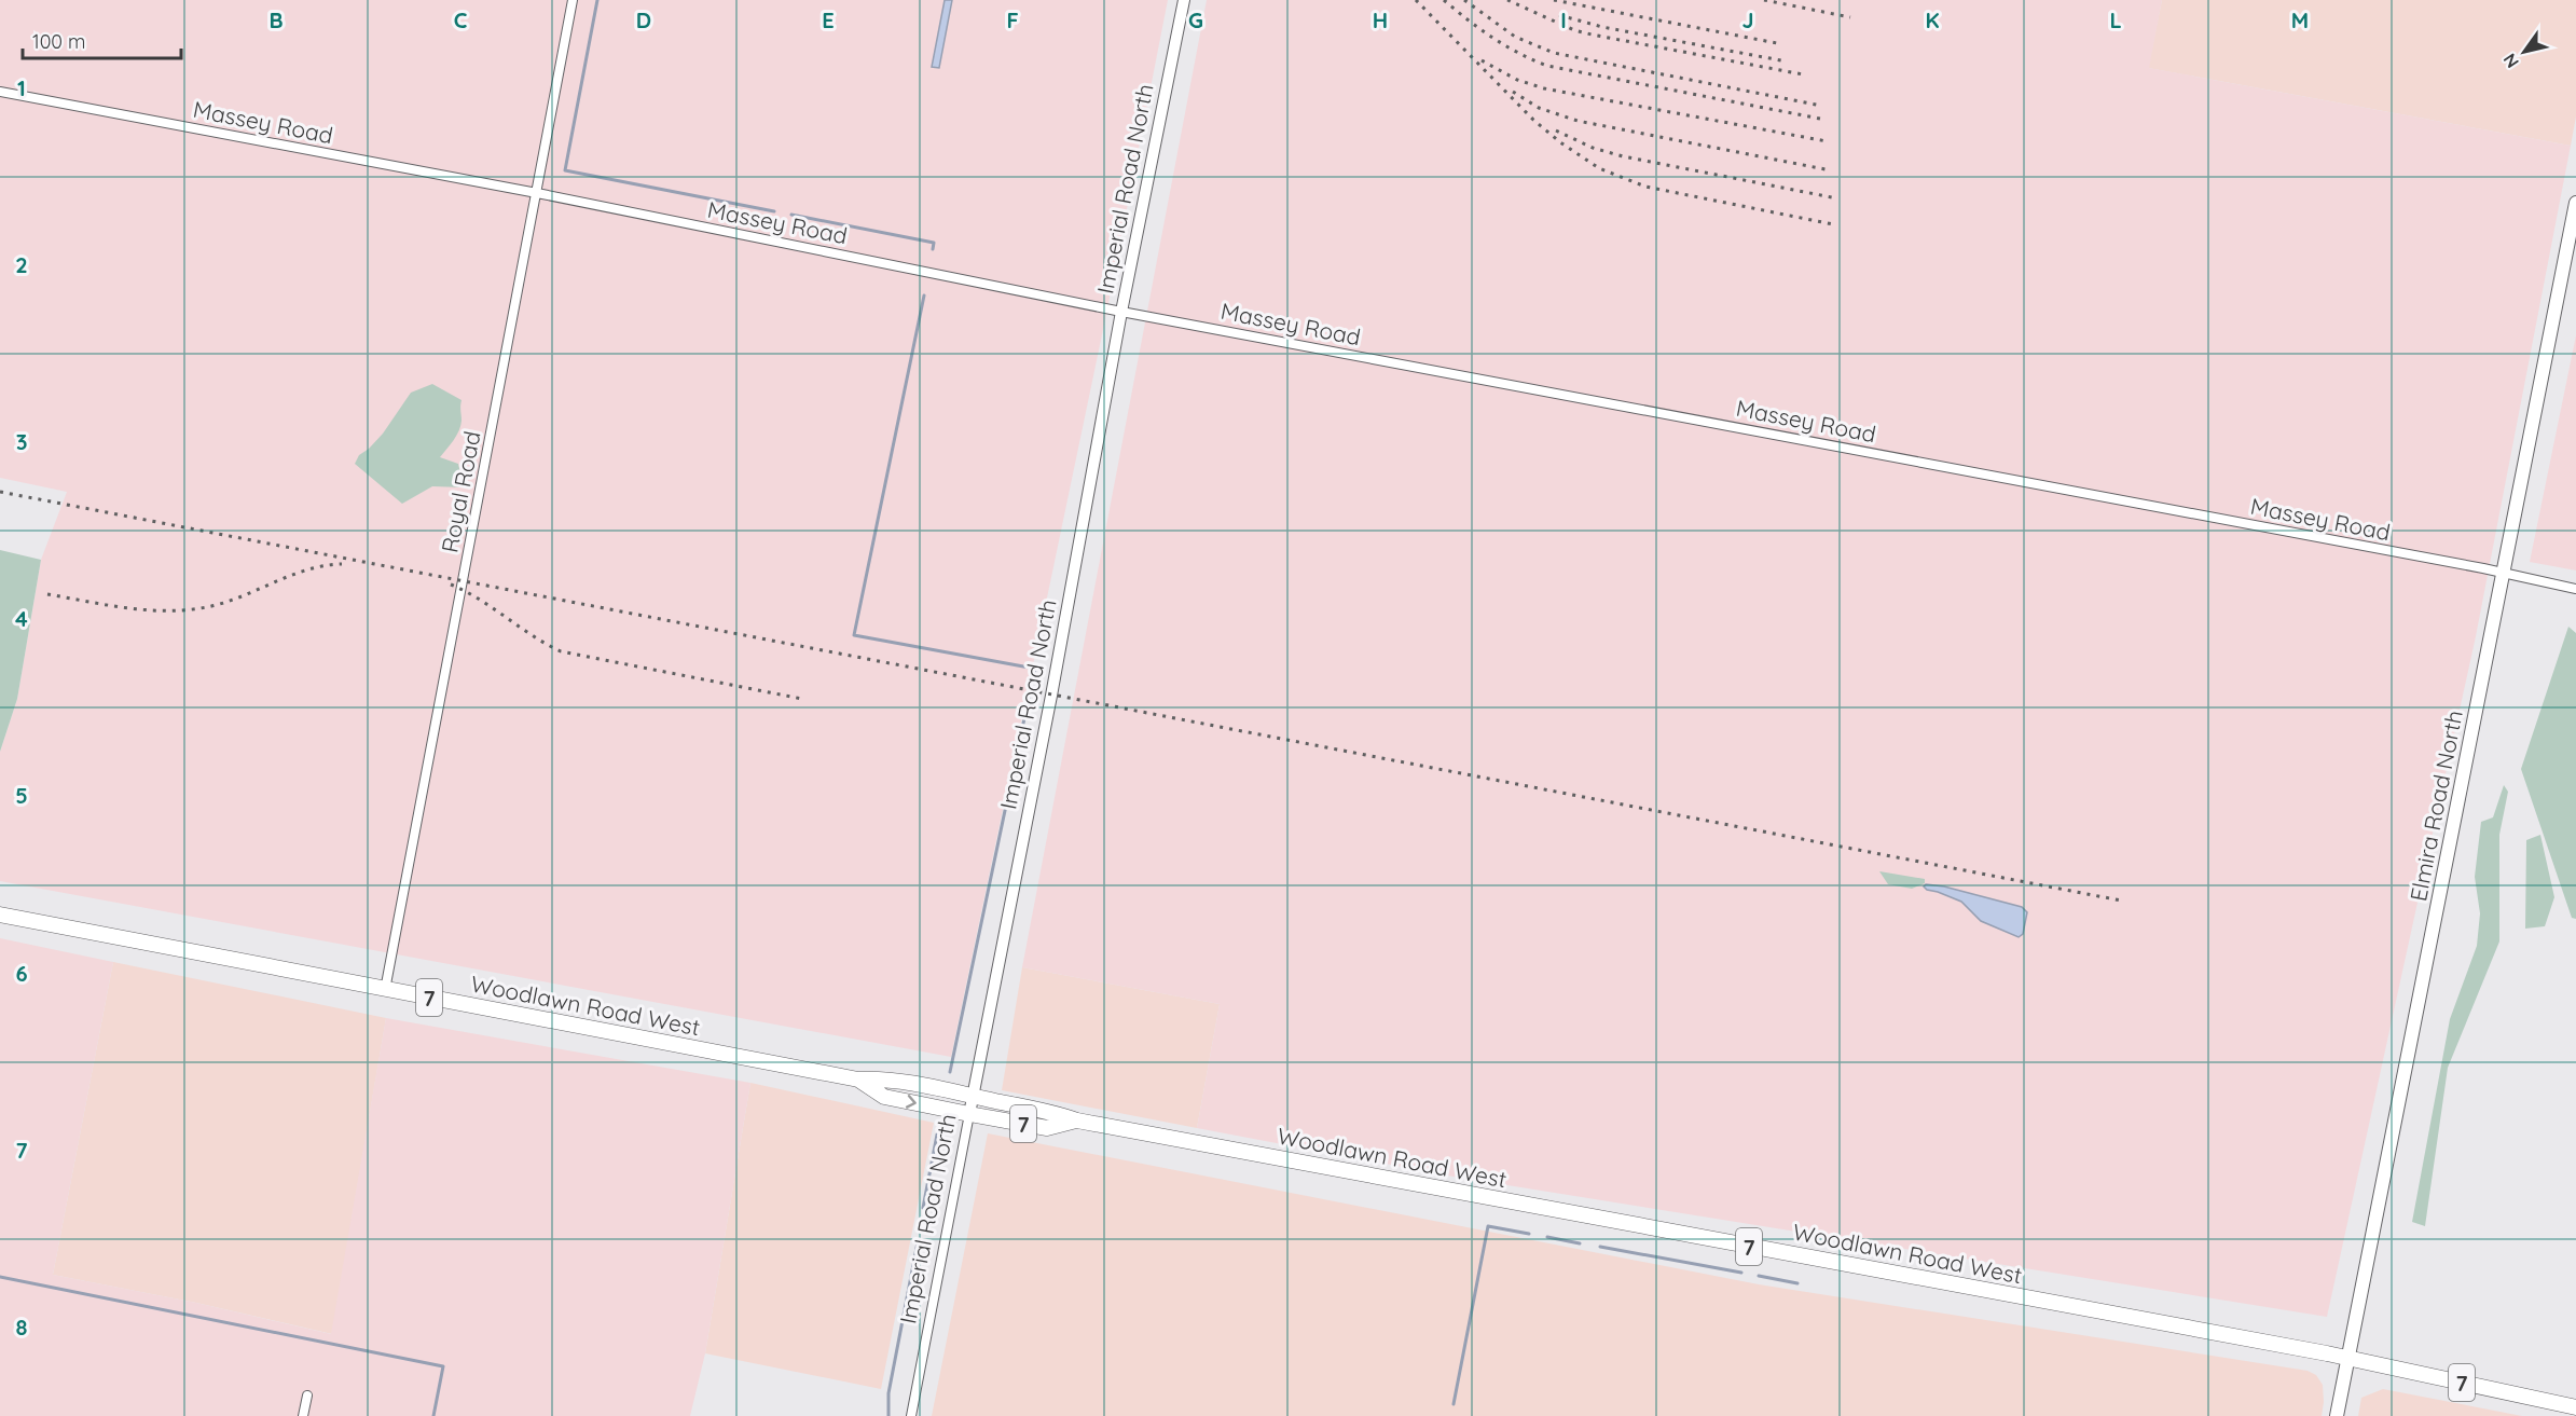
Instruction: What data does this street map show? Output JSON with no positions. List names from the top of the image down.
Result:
{
  "streets": {
    "main road": ["Elmira Road North", "7", "Woodlawn Road West"],
    "street": ["Massey Road", "Imperial Road North", "Royal Road"]
  },
  "crossings": [
    ["Massey Road", "Imperial Road North"],
    ["Massey Road", "Royal Road"],
    ["Massey Road", "Elmira Road North"],
    ["Imperial Road North", "Woodlawn Road West"],
    ["Royal Road", "Woodlawn Road West"],
    ["Elmira Road North", "Woodlawn Road West"]
  ],
  "scale_bar": "100 m",
  "north": "bottom left",
  "grid": {
    "columns": [
      "B",
      "C",
      "D",
      "E",
      "F",
      "G",
      "H",
      "I",
      "J",
      "K",
      "L",
      "M"
    ],
    "rows": [
      "1",
      "2",
      "3",
      "4",
      "5",
      "6",
      "7",
      "8"
    ]
  }
}
